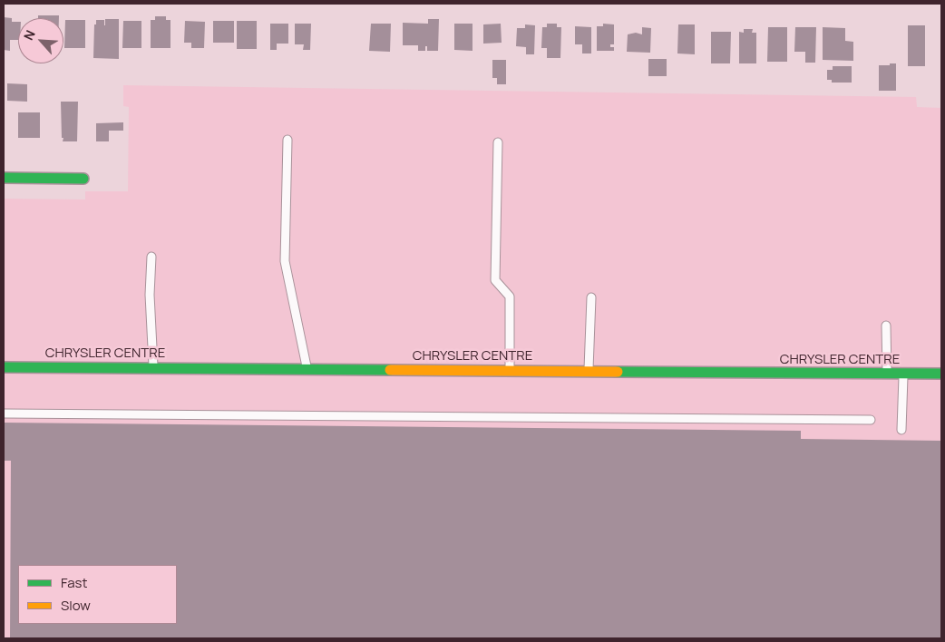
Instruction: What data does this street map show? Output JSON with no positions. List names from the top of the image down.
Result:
{
  "streets": {
    "street": ["CHRYSLER CENTRE"]
  },
  "legend": ["Fast", "Slow"],
  "north": "top left"
}
